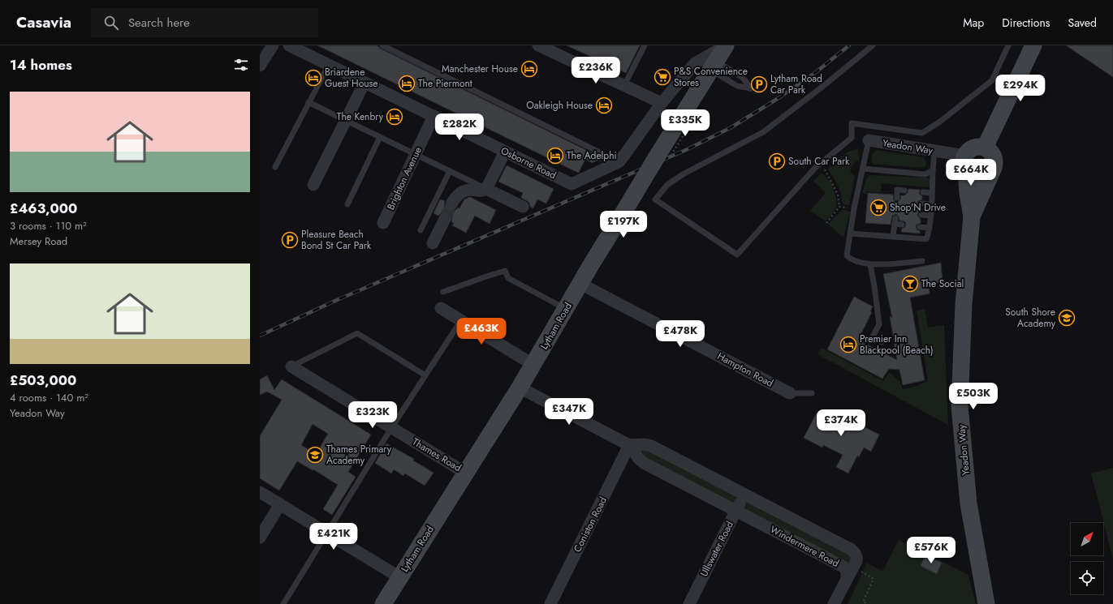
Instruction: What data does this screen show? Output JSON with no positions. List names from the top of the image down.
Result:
{
  "streets": {
    "street": [
      "Yeadon Way",
      "Osborne Road",
      "Brighton Avenue",
      "Lytham Road",
      "Hampton Road",
      "Thames Road",
      "Coniston Road",
      "Windermere Road",
      "Ullswater Road"
    ]
  },
  "crossings": [
    ["Osborne Road", "Brighton Avenue"],
    ["Lytham Road", "Hampton Road"],
    ["Lytham Road", "Thames Road"],
    ["Lytham Road", "Windermere Road"],
    ["Coniston Road", "Windermere Road"],
    ["Windermere Road", "Ullswater Road"]
  ],
  "places": {
    "hotel": [
      "Manchester House",
      "Briardene Guest House",
      "The Piermont",
      "Oakleigh House",
      "The Kenbry",
      "The Adelphi",
      "Premier Inn Blackpool (Beach)"
    ],
    "supermarket": ["P&S Convenience Stores", "Shop'N Drive"],
    "parking": ["Lytham Road Car Park", "South Car Park", "Pleasure Beach Bond St Car Park"],
    "bar": ["The Social"],
    "school or university": ["South Shore Academy", "Thames Primary Academy"]
  },
  "north": "top right",
  "page": {
    "header": "Casavia",
    "search": "Search here",
    "nav": ["Map", "Directions", "Saved"],
    "heading": "14 homes",
    "price": [
      "£236K",
      "£294K",
      "£335K",
      "£282K",
      "£664K",
      "£197K",
      "£463K",
      "£478K",
      "£503K",
      "£347K",
      "£323K",
      "£374K",
      "£421K",
      "£576K"
    ],
    "list": [
      {
        "name": "£463,000",
        "note": "3 rooms · 110 m² · Mersey Road"
      },
      {
        "name": "£503,000",
        "note": "4 rooms · 140 m² · Yeadon Way"
      }
    ]
  }
}
